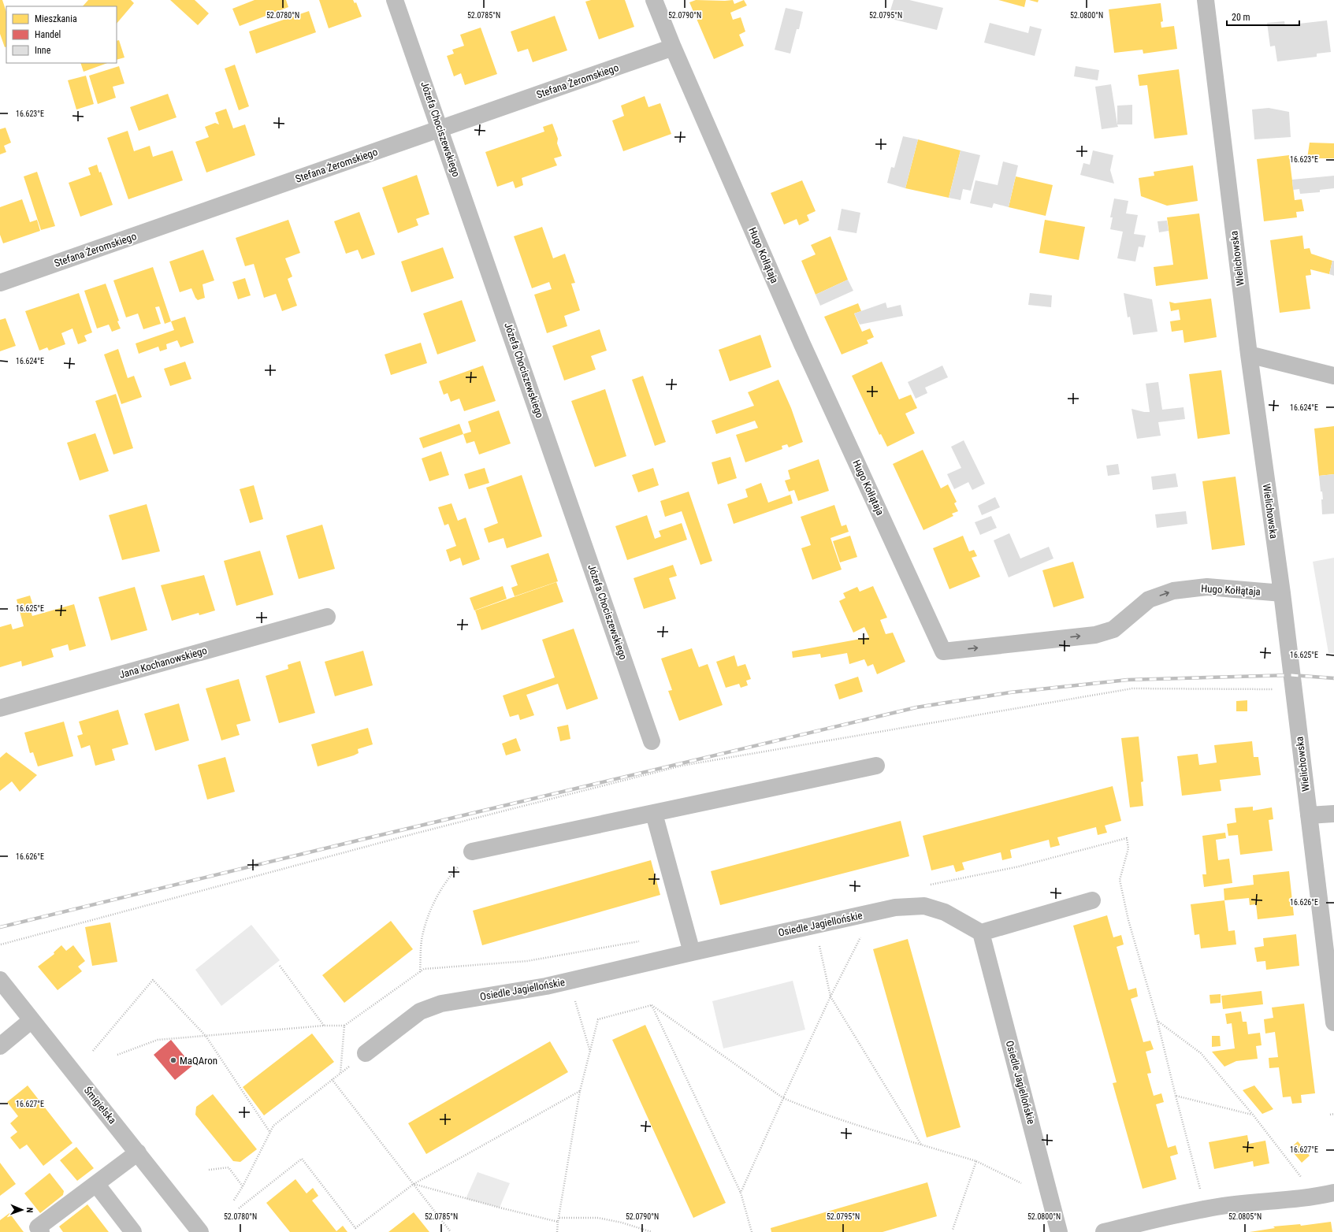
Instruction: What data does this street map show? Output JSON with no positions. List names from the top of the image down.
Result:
{
  "streets": {
    "street": [
      "Stefana Żeromskiego",
      "Józefa Chociszewskiego",
      "Hugo Kołłątaja",
      "Wielichowska",
      "Jana Kochanowskiego",
      "Osiedle Jagiellońskie",
      "Śmigielska"
    ]
  },
  "crossings": [
    ["Stefana Żeromskiego", "Józefa Chociszewskiego"],
    ["Stefana Żeromskiego", "Hugo Kołłątaja"],
    ["Hugo Kołłątaja", "Wielichowska"]
  ],
  "one_way": ["Hugo Kołłątaja"],
  "places": ["MaQAron"],
  "legend": ["Mieszkania", "Handel", "Inne"],
  "scale_bar": "20 m",
  "north": "right",
  "coordinates": [
    "52.0780°N",
    "52.0785°N",
    "52.0790°N",
    "52.0795°N",
    "52.0800°N",
    "16.623°E",
    "16.624°E",
    "16.625°E",
    "16.626°E",
    "16.627°E",
    "52.0805°N"
  ]
}
